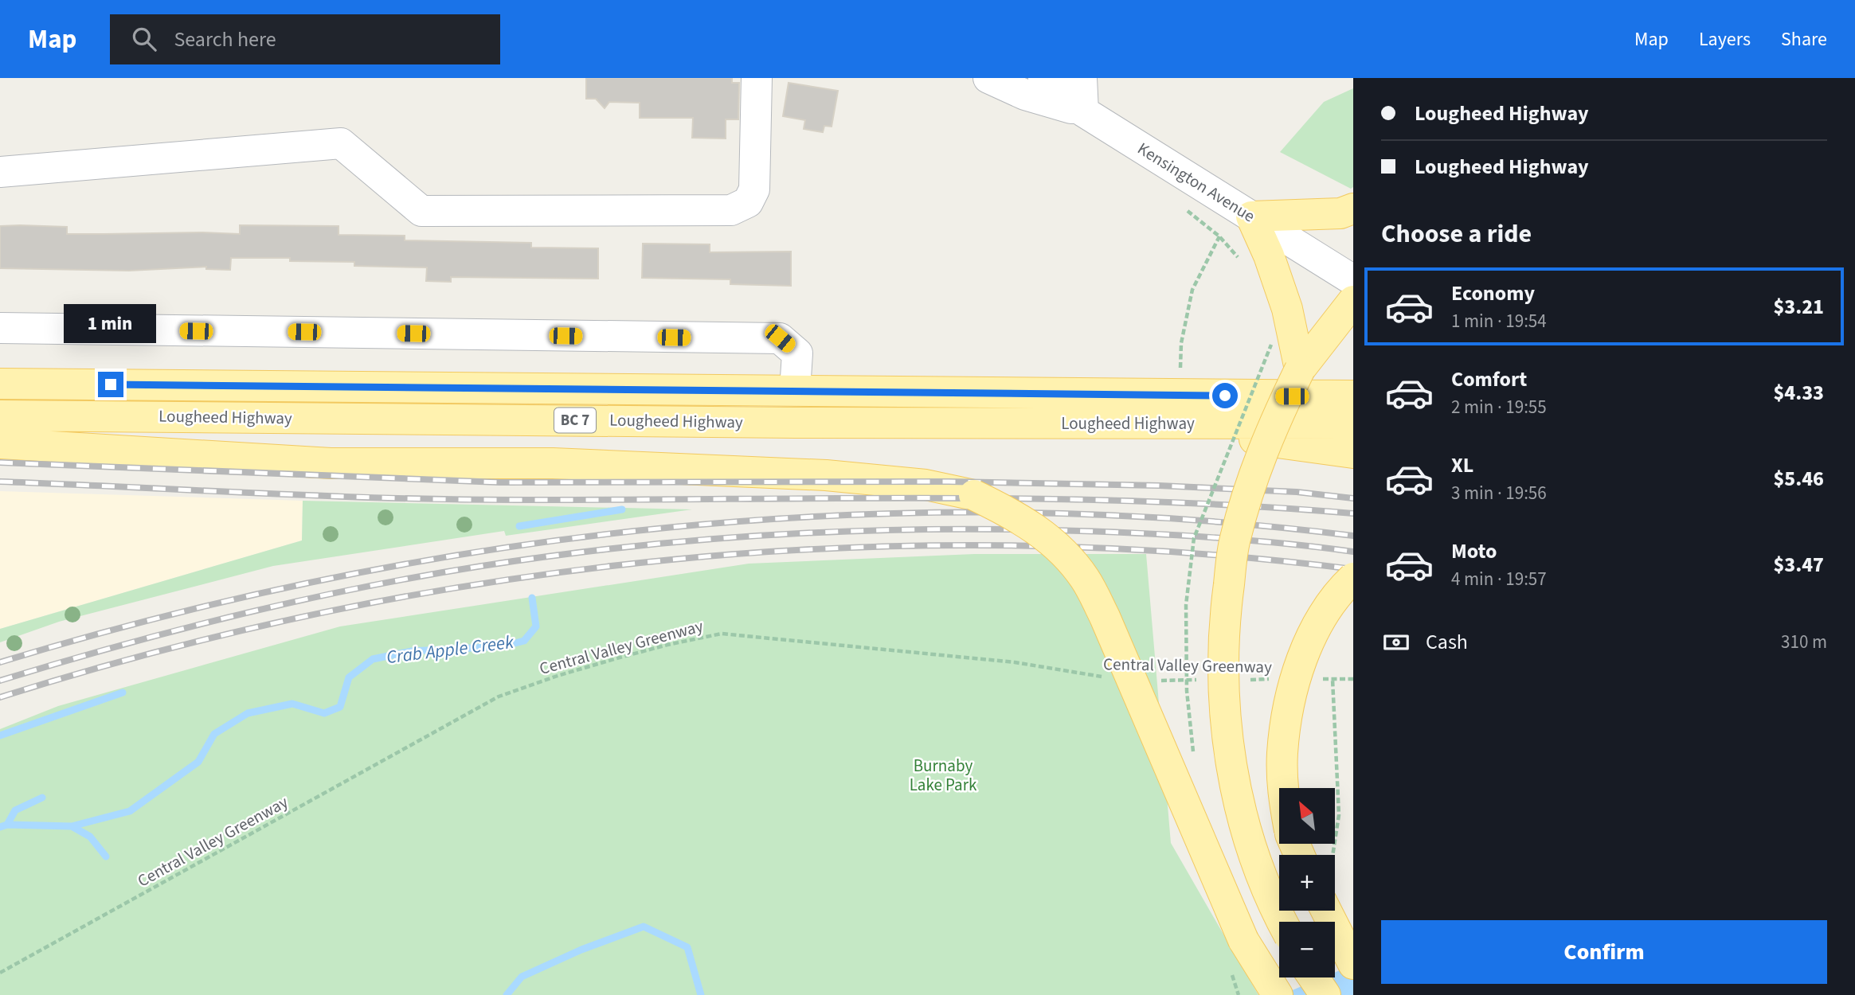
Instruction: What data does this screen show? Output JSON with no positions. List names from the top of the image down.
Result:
{
  "streets": {
    "main road": ["Lougheed Highway", "BC 7"],
    "street": ["Kensington Avenue"],
    "path": ["Central Valley Greenway"]
  },
  "water": ["Crab Apple Creek"],
  "parks": ["Burnaby Lake Park"],
  "north": "top left",
  "page": {
    "header": "Map",
    "search": "Search here",
    "nav": ["Map", "Layers", "Share"],
    "banner": ["Lougheed Highway", "Lougheed Highway"],
    "heading": "Choose a ride",
    "list": [
      {
        "name": "Economy",
        "note": "1 min · 19:54",
        "value": "$3.21"
      },
      {
        "name": "Comfort",
        "note": "2 min · 19:55",
        "value": "$4.33"
      },
      {
        "name": "XL",
        "note": "3 min · 19:56",
        "value": "$5.46"
      },
      {
        "name": "Moto",
        "note": "4 min · 19:57",
        "value": "$3.47"
      }
    ],
    "bubble": "1 min",
    "pay": ["Cash", "310 m"],
    "map_buttons": ["+", "−"],
    "buttons": "Confirm"
  }
}
